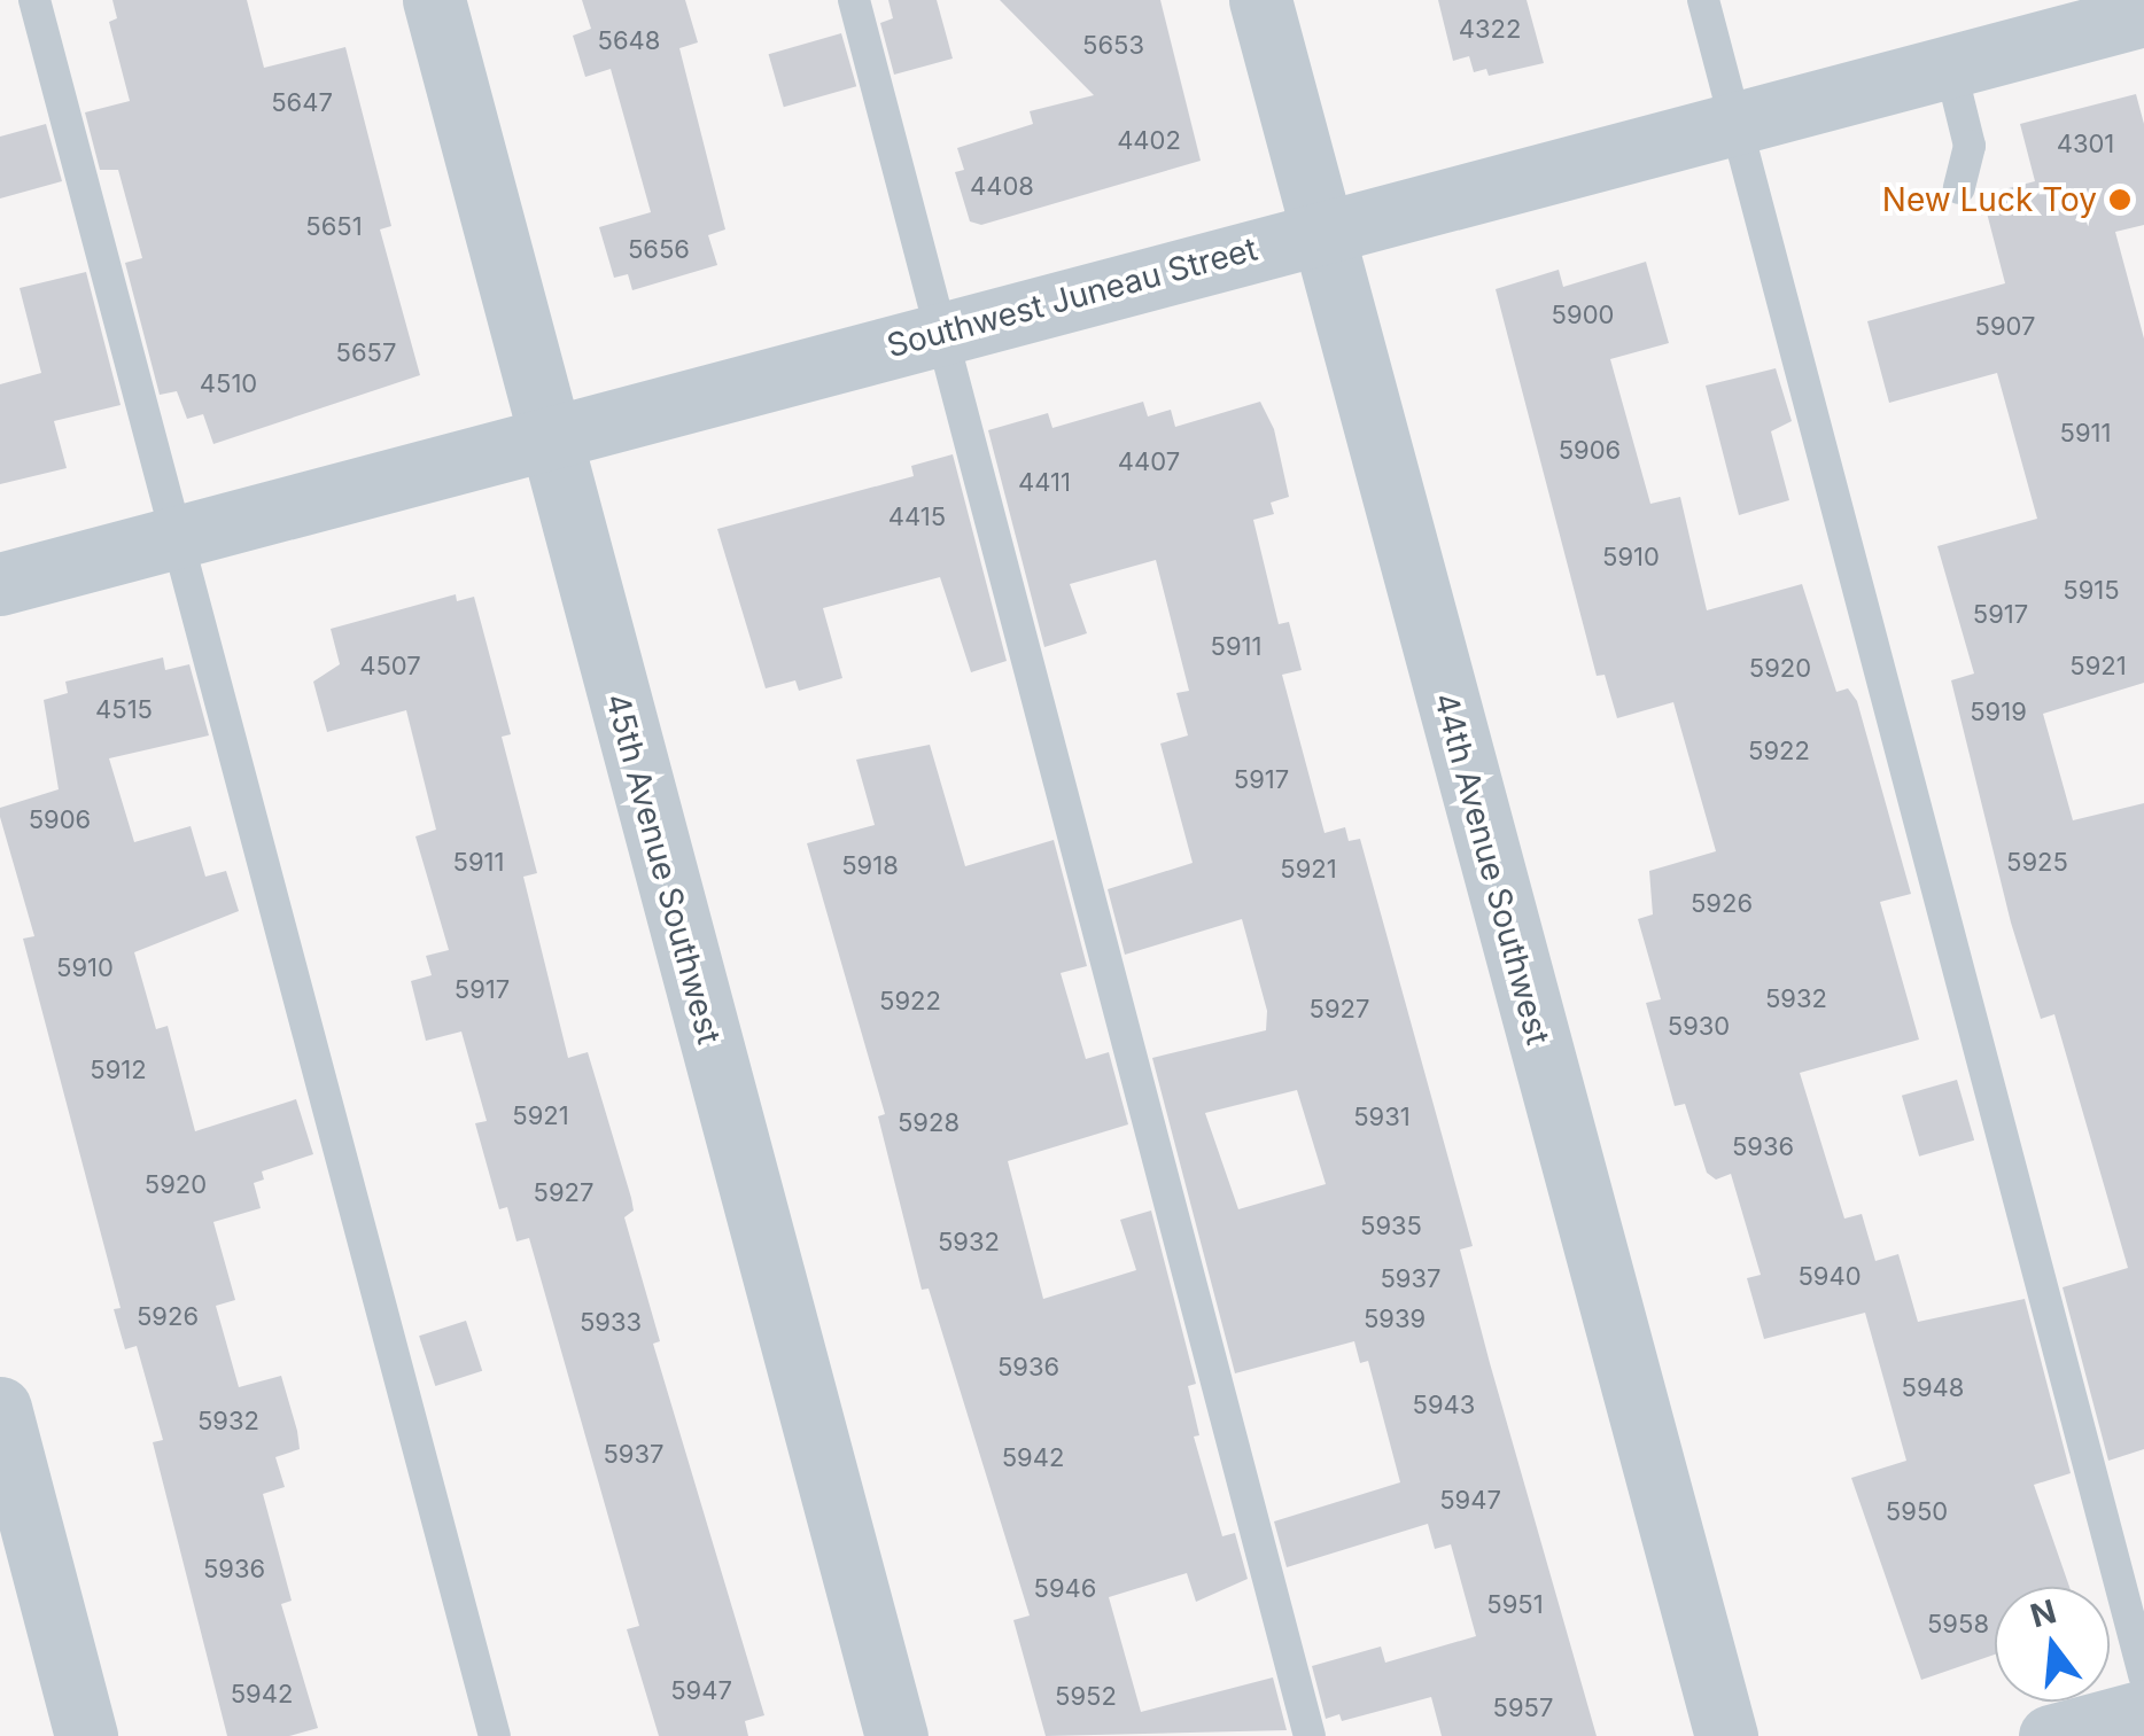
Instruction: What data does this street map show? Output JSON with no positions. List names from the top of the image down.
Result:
{
  "streets": {
    "street": ["Southwest Juneau Street", "45th Avenue Southwest", "44th Avenue Southwest"]
  },
  "crossings": [
    ["Southwest Juneau Street", "45th Avenue Southwest"],
    ["Southwest Juneau Street", "44th Avenue Southwest"]
  ],
  "places": ["New Luck Toy"],
  "house_numbers": [
    "4322",
    "5648",
    "5653",
    "5647",
    "4402",
    "4301",
    "4408",
    "5651",
    "5656",
    "5900",
    "5907",
    "5657",
    "4510",
    "5911",
    "5906",
    "4407",
    "4411",
    "4415",
    "5910",
    "5915",
    "5917",
    "5911",
    "4507",
    "5921",
    "5920",
    "4515",
    "5919",
    "5922",
    "5917",
    "5906",
    "5911",
    "5925",
    "5918",
    "5921",
    "5926",
    "5910",
    "5917",
    "5932",
    "5922",
    "5927",
    "5930",
    "5912",
    "5921",
    "5931",
    "5928",
    "5936",
    "5920",
    "5927",
    "5935",
    "5932",
    "5940",
    "5937",
    "5926",
    "5939",
    "5933",
    "5936",
    "5948",
    "5943",
    "5932",
    "5937",
    "5942",
    "5947",
    "5950",
    "5936",
    "5946",
    "5951",
    "5958",
    "5947",
    "5942",
    "5952",
    "5957"
  ],
  "north": "top"
}
